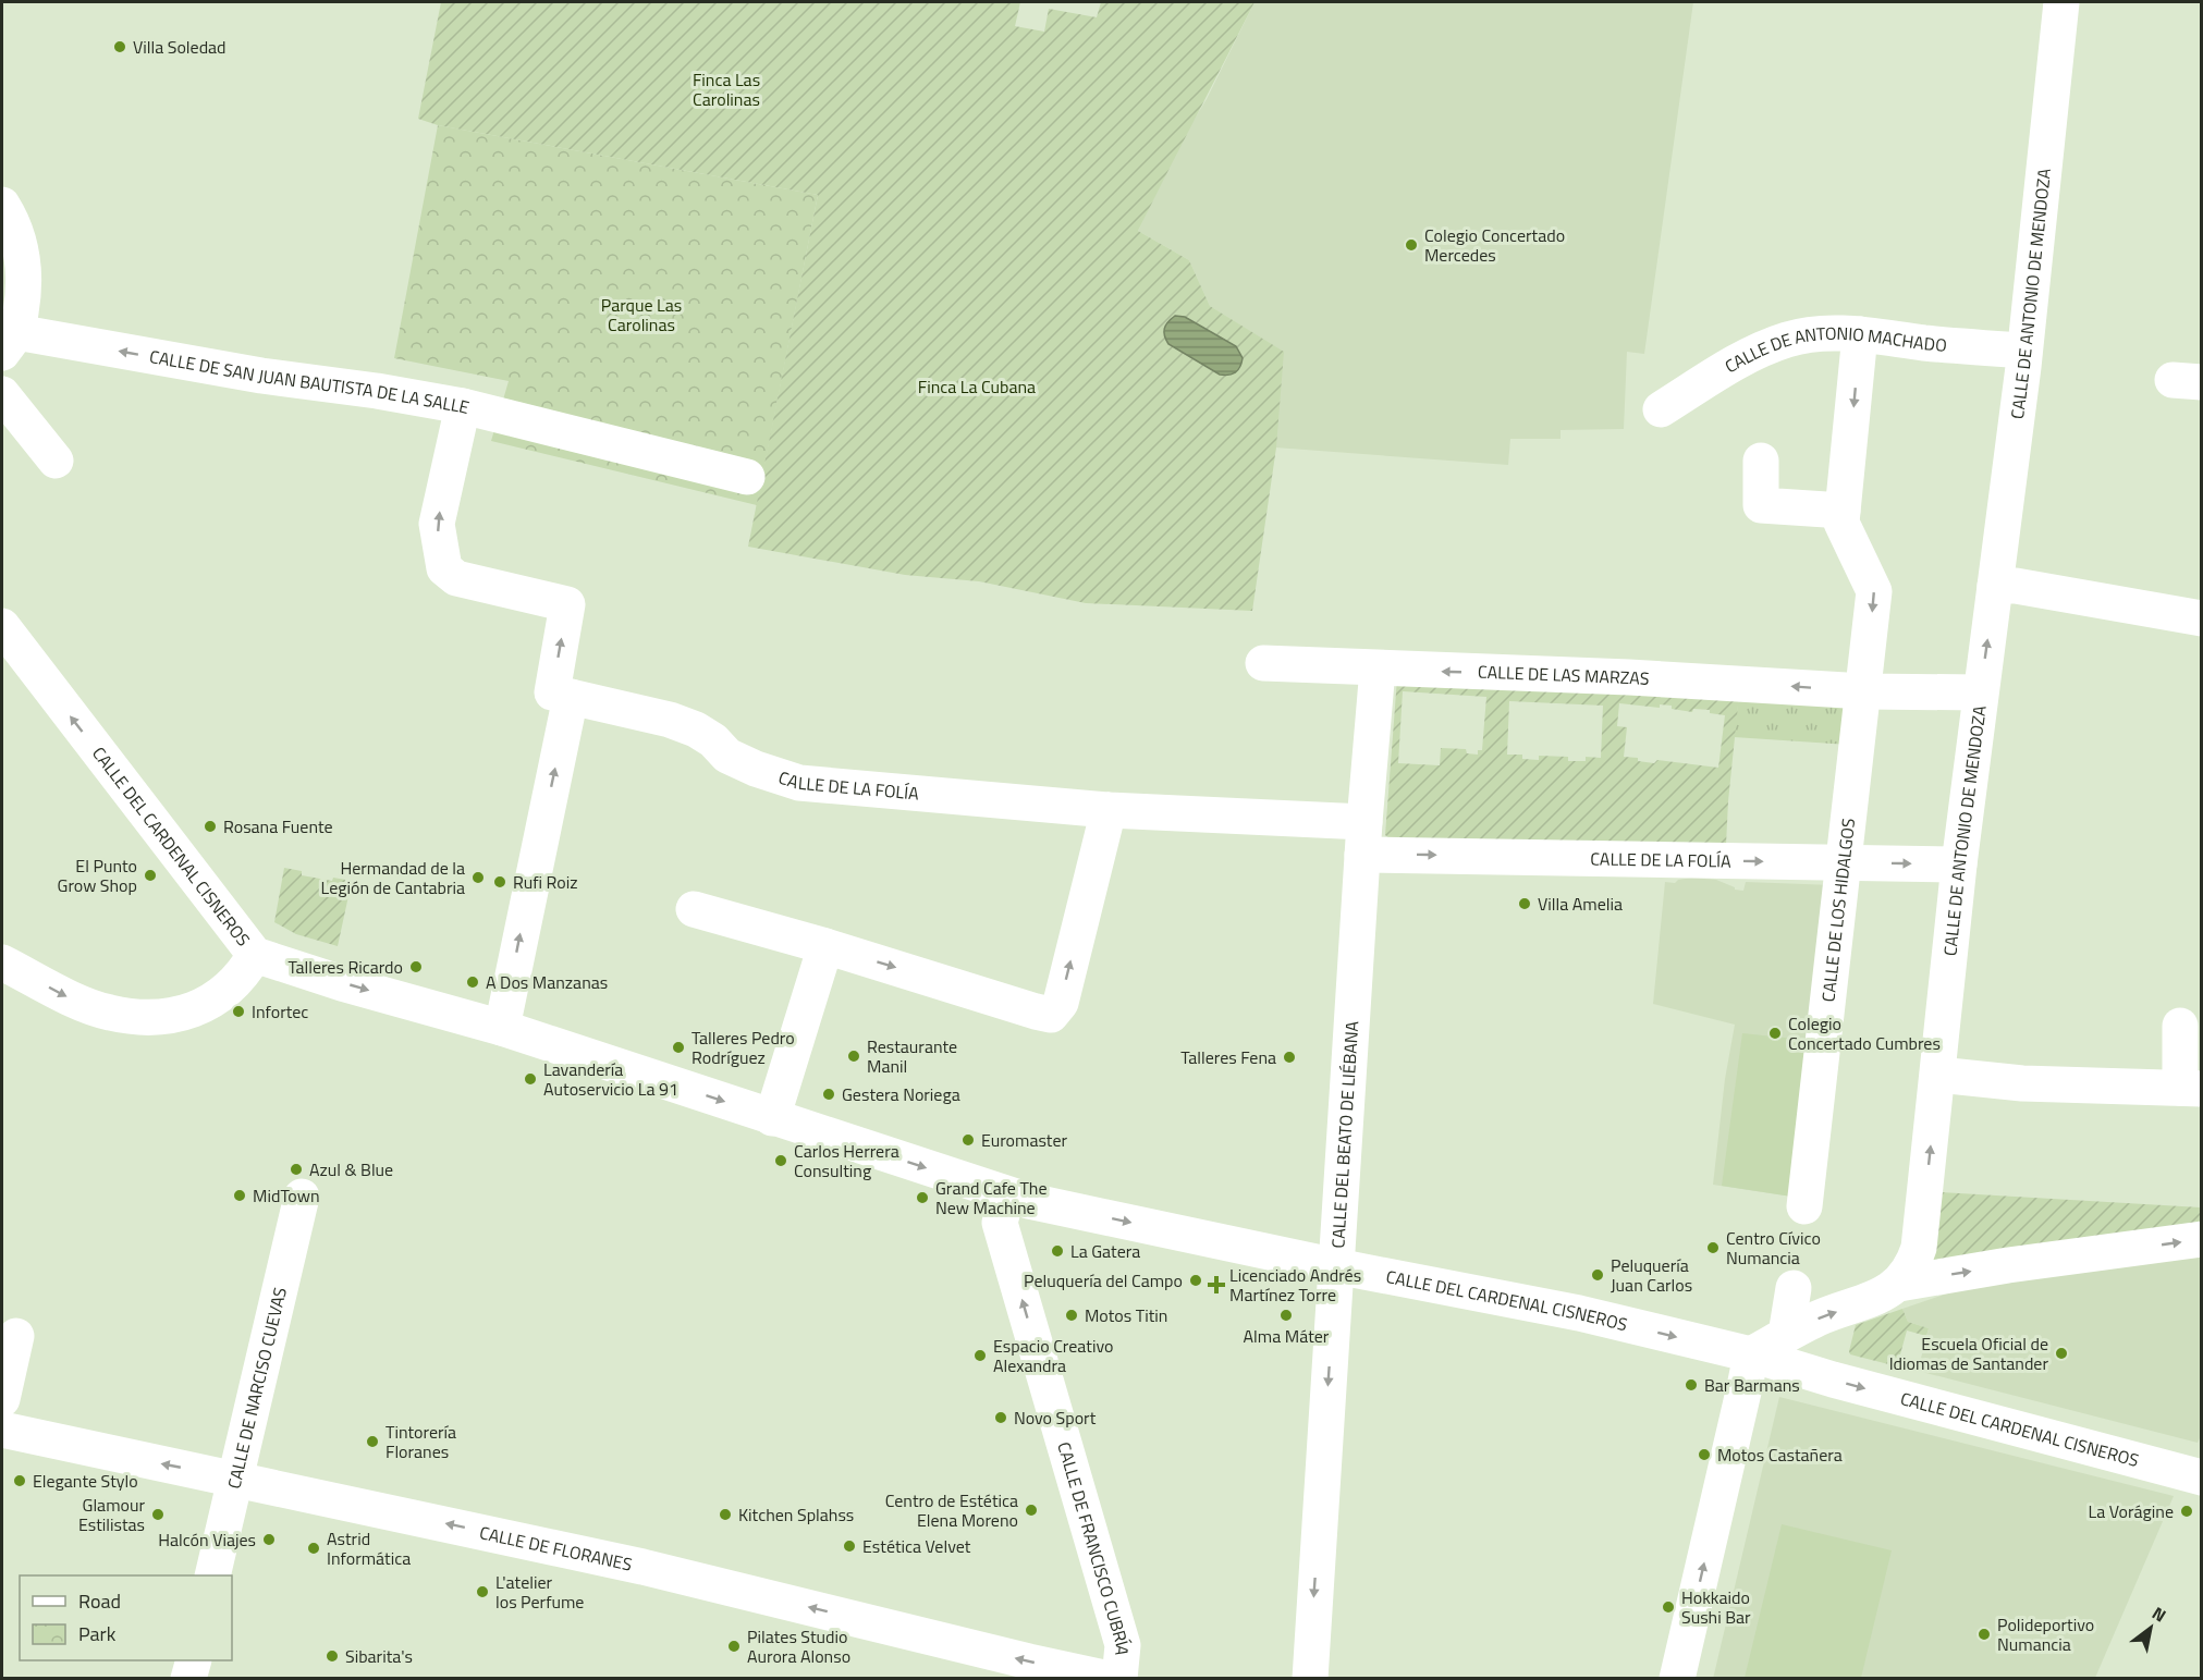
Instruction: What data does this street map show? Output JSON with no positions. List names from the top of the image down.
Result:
{
  "streets": {
    "street": [
      "CALLE DE ANTONIO DE MENDOZA",
      "CALLE DE ANTONIO MACHADO",
      "CALLE DE SAN JUAN BAUTISTA DE LA SALLE",
      "CALLE DE LAS MARZAS",
      "CALLE DE LA FOLÍA",
      "CALLE DEL CARDENAL CISNEROS",
      "CALLE DE LOS HIDALGOS",
      "CALLE DEL BEATO DE LIÉBANA",
      "CALLE DE NARCISO CUEVAS",
      "CALLE DE FLORANES",
      "CALLE DE FRANCISCO CUBRÍA"
    ]
  },
  "crossings": [
    ["CALLE DE ANTONIO DE MENDOZA", "CALLE DE ANTONIO MACHADO"],
    ["CALLE DE ANTONIO DE MENDOZA", "CALLE DE LAS MARZAS"],
    ["CALLE DE ANTONIO DE MENDOZA", "CALLE DE LA FOLÍA"],
    ["CALLE DE ANTONIO DE MENDOZA", "CALLE DEL CARDENAL CISNEROS"],
    ["CALLE DE SAN JUAN BAUTISTA DE LA SALLE", "CALLE DE LA FOLÍA"],
    ["CALLE DE LAS MARZAS", "CALLE DE LOS HIDALGOS"],
    ["CALLE DE LAS MARZAS", "CALLE DEL BEATO DE LIÉBANA"],
    ["CALLE DE LA FOLÍA", "CALLE DE LOS HIDALGOS"],
    ["CALLE DE LA FOLÍA", "CALLE DEL BEATO DE LIÉBANA"],
    ["CALLE DEL CARDENAL CISNEROS", "CALLE DEL BEATO DE LIÉBANA"],
    ["CALLE DEL CARDENAL CISNEROS", "CALLE DE FRANCISCO CUBRÍA"],
    ["CALLE DE NARCISO CUEVAS", "CALLE DE FLORANES"]
  ],
  "one_way": [
    "CALLE DE ANTONIO DE MENDOZA",
    "CALLE DE LAS MARZAS",
    "CALLE DE LA FOLÍA",
    "CALLE DEL BEATO DE LIÉBANA",
    "CALLE DE FLORANES",
    "CALLE DE FRANCISCO CUBRÍA"
  ],
  "parks": ["Finca Las Carolinas", "Parque Las Carolinas", "Finca La Cubana"],
  "places": {
    "other": [
      "Villa Soledad",
      "Colegio Concertado Mercedes",
      "Rosana Fuente",
      "El Punto Grow Shop",
      "Hermandad de la Legión de Cantabria",
      "Rufi Roiz",
      "Villa Amelia",
      "Talleres Ricardo",
      "A Dos Manzanas",
      "Infortec",
      "Colegio Concertado Cumbres",
      "Talleres Pedro Rodríguez",
      "Restaurante Manil",
      "Talleres Fena",
      "Lavandería Autoservicio La 91",
      "Gestera Noriega",
      "Euromaster",
      "Carlos Herrera Consulting",
      "Azul & Blue",
      "MidTown",
      "Grand Cafe The New Machine",
      "Centro Cívico Numancia",
      "La Gatera",
      "Peluquería Juan Carlos",
      "Peluquería del Campo",
      "Motos Titin",
      "Alma Máter",
      "Escuela Oficial de Idiomas de Santander",
      "Espacio Creativo Alexandra",
      "Bar Barmans",
      "Novo Sport",
      "Tintorería Floranes",
      "Motos Castañera",
      "Elegante Stylo",
      "Centro de Estética Elena Moreno",
      "La Vorágine",
      "Glamour Estilistas",
      "Kitchen Splahss",
      "Halcón Viajes",
      "Estética Velvet",
      "Astrid Informática",
      "L'atelier los Perfume",
      "Hokkaido Sushi Bar",
      "Polideportivo Numancia",
      "Pilates Studio Aurora Alonso",
      "Sibarita's"
    ],
    "health": ["Licenciado Andrés Martínez Torre"]
  },
  "legend": ["Road", "Park"],
  "north": "top right"
}
